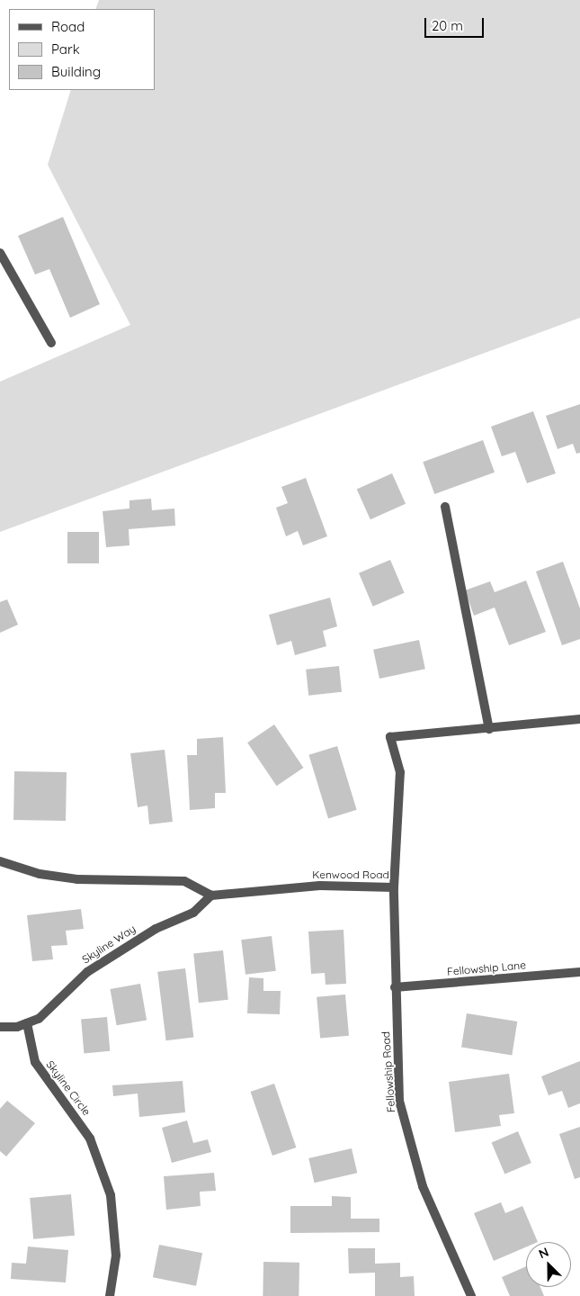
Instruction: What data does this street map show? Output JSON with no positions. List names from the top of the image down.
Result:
{
  "streets": {
    "street": [
      "Kenwood Road",
      "Skyline Way",
      "Fellowship Lane",
      "Fellowship Road",
      "Skyline Circle"
    ]
  },
  "crossings": [
    ["Kenwood Road", "Skyline Way"],
    ["Kenwood Road", "Fellowship Road"],
    ["Skyline Way", "Skyline Circle"],
    ["Fellowship Lane", "Fellowship Road"]
  ],
  "legend": ["Road", "Park", "Building"],
  "scale_bar": "20 m",
  "north": "top left"
}
